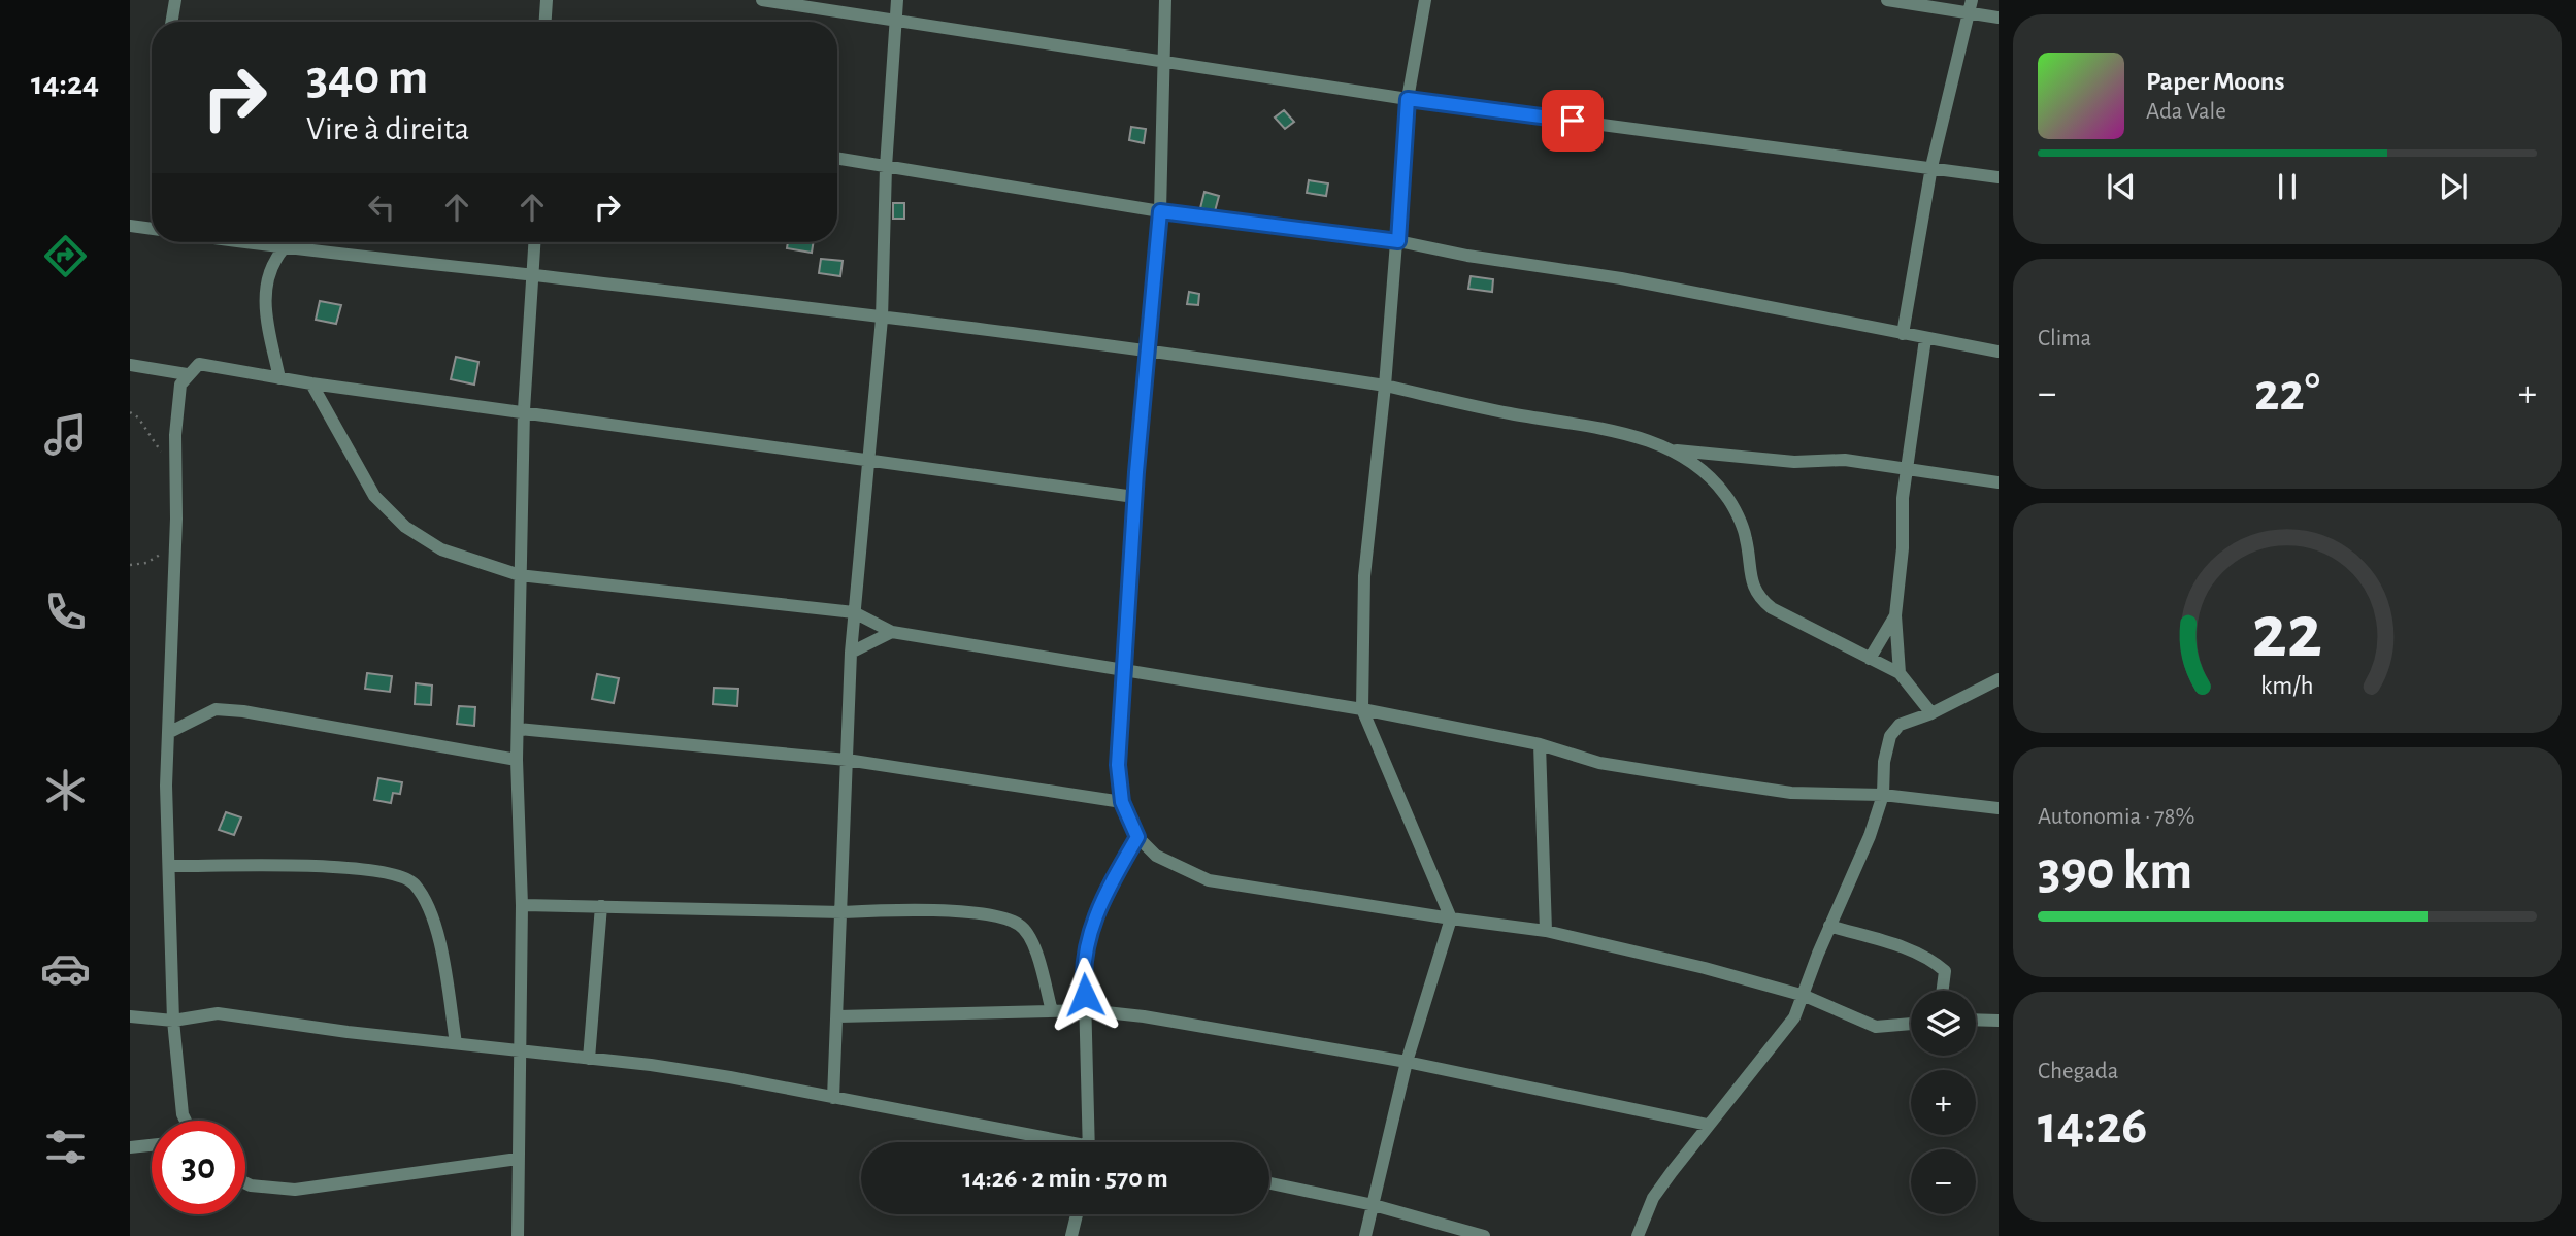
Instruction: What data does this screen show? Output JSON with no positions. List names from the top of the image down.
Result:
{
  "page": {
    "tabs": "14:24",
    "turn": ["340 m", "Vire à direita"],
    "song": ["Paper Moons", "Ada Vale"],
    "tile": [
      "Clima",
      ["Autonomia · 78%", "390 km"],
      ["Chegada", "14:26"]
    ],
    "heat": ["−", "22°", "+"],
    "map_buttons": ["+", "−"],
    "limit": "30",
    "trip": "14:26 · 2 min · 570 m",
    "gauge": ["22", "km/h"]
  }
}
